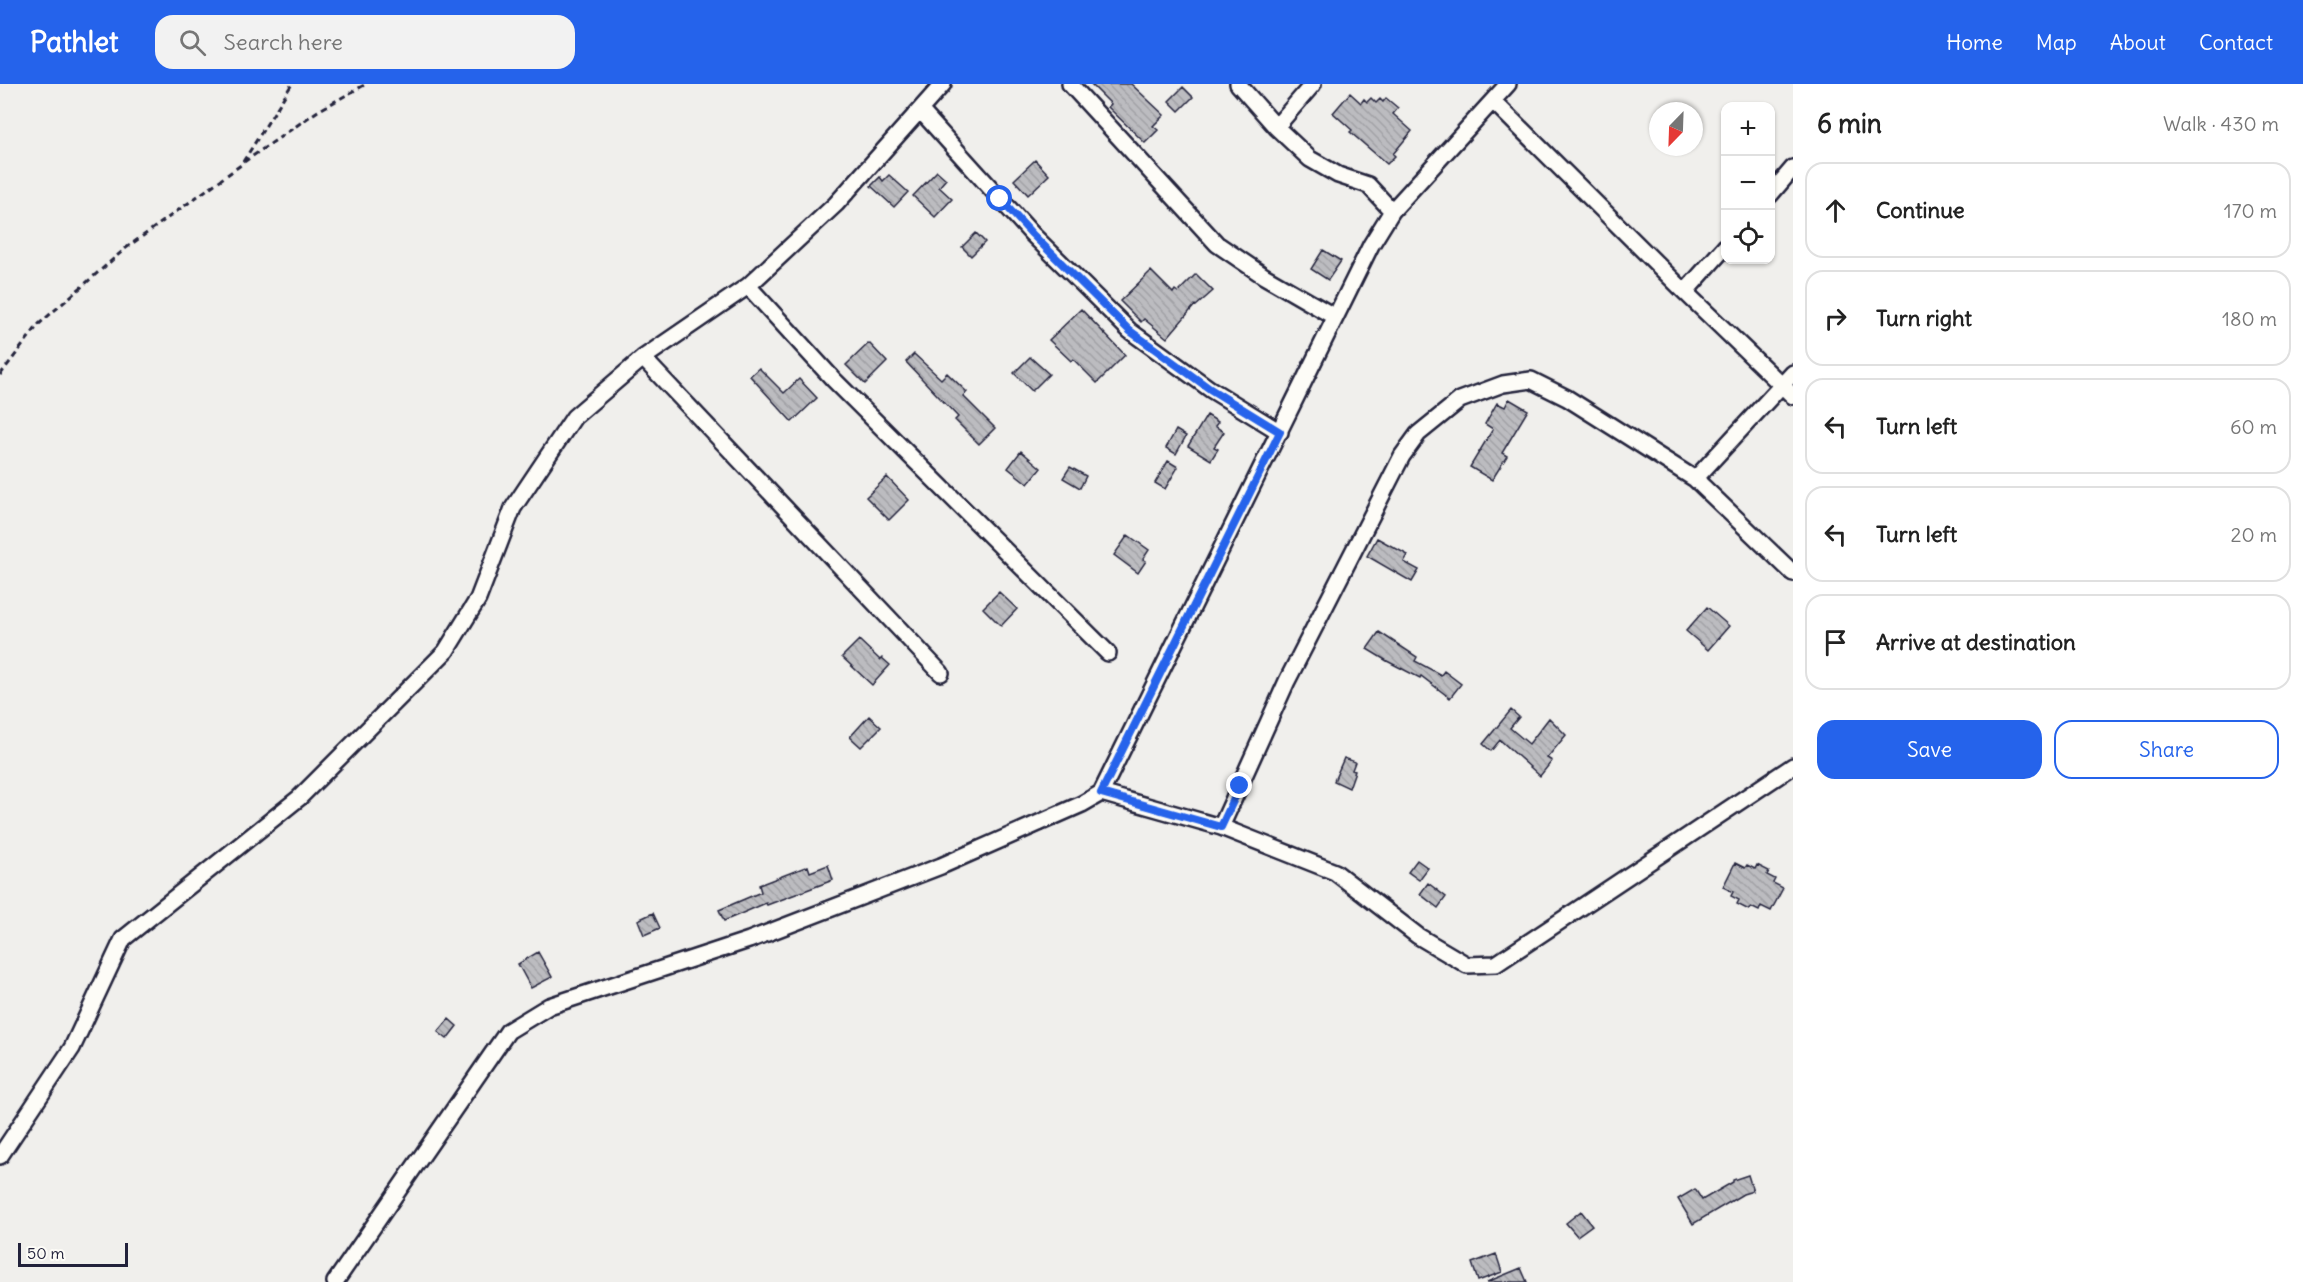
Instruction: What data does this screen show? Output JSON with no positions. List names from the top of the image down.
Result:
{
  "scale_bar": "50 m",
  "north": "bottom left",
  "page": {
    "header": "Pathlet",
    "search": "Search here",
    "nav": [
      "Home",
      "Map",
      "About",
      "Contact"
    ],
    "heading": ["6 min", "Walk · 430 m"],
    "map_buttons": ["+", "−"],
    "list": [
      ["Continue", "170 m"],
      ["Turn right", "180 m"],
      ["Turn left", "60 m"],
      ["Turn left", "20 m"],
      "Arrive at destination"
    ],
    "buttons": ["Save", "Share"],
    "scale": "50 m"
  }
}
